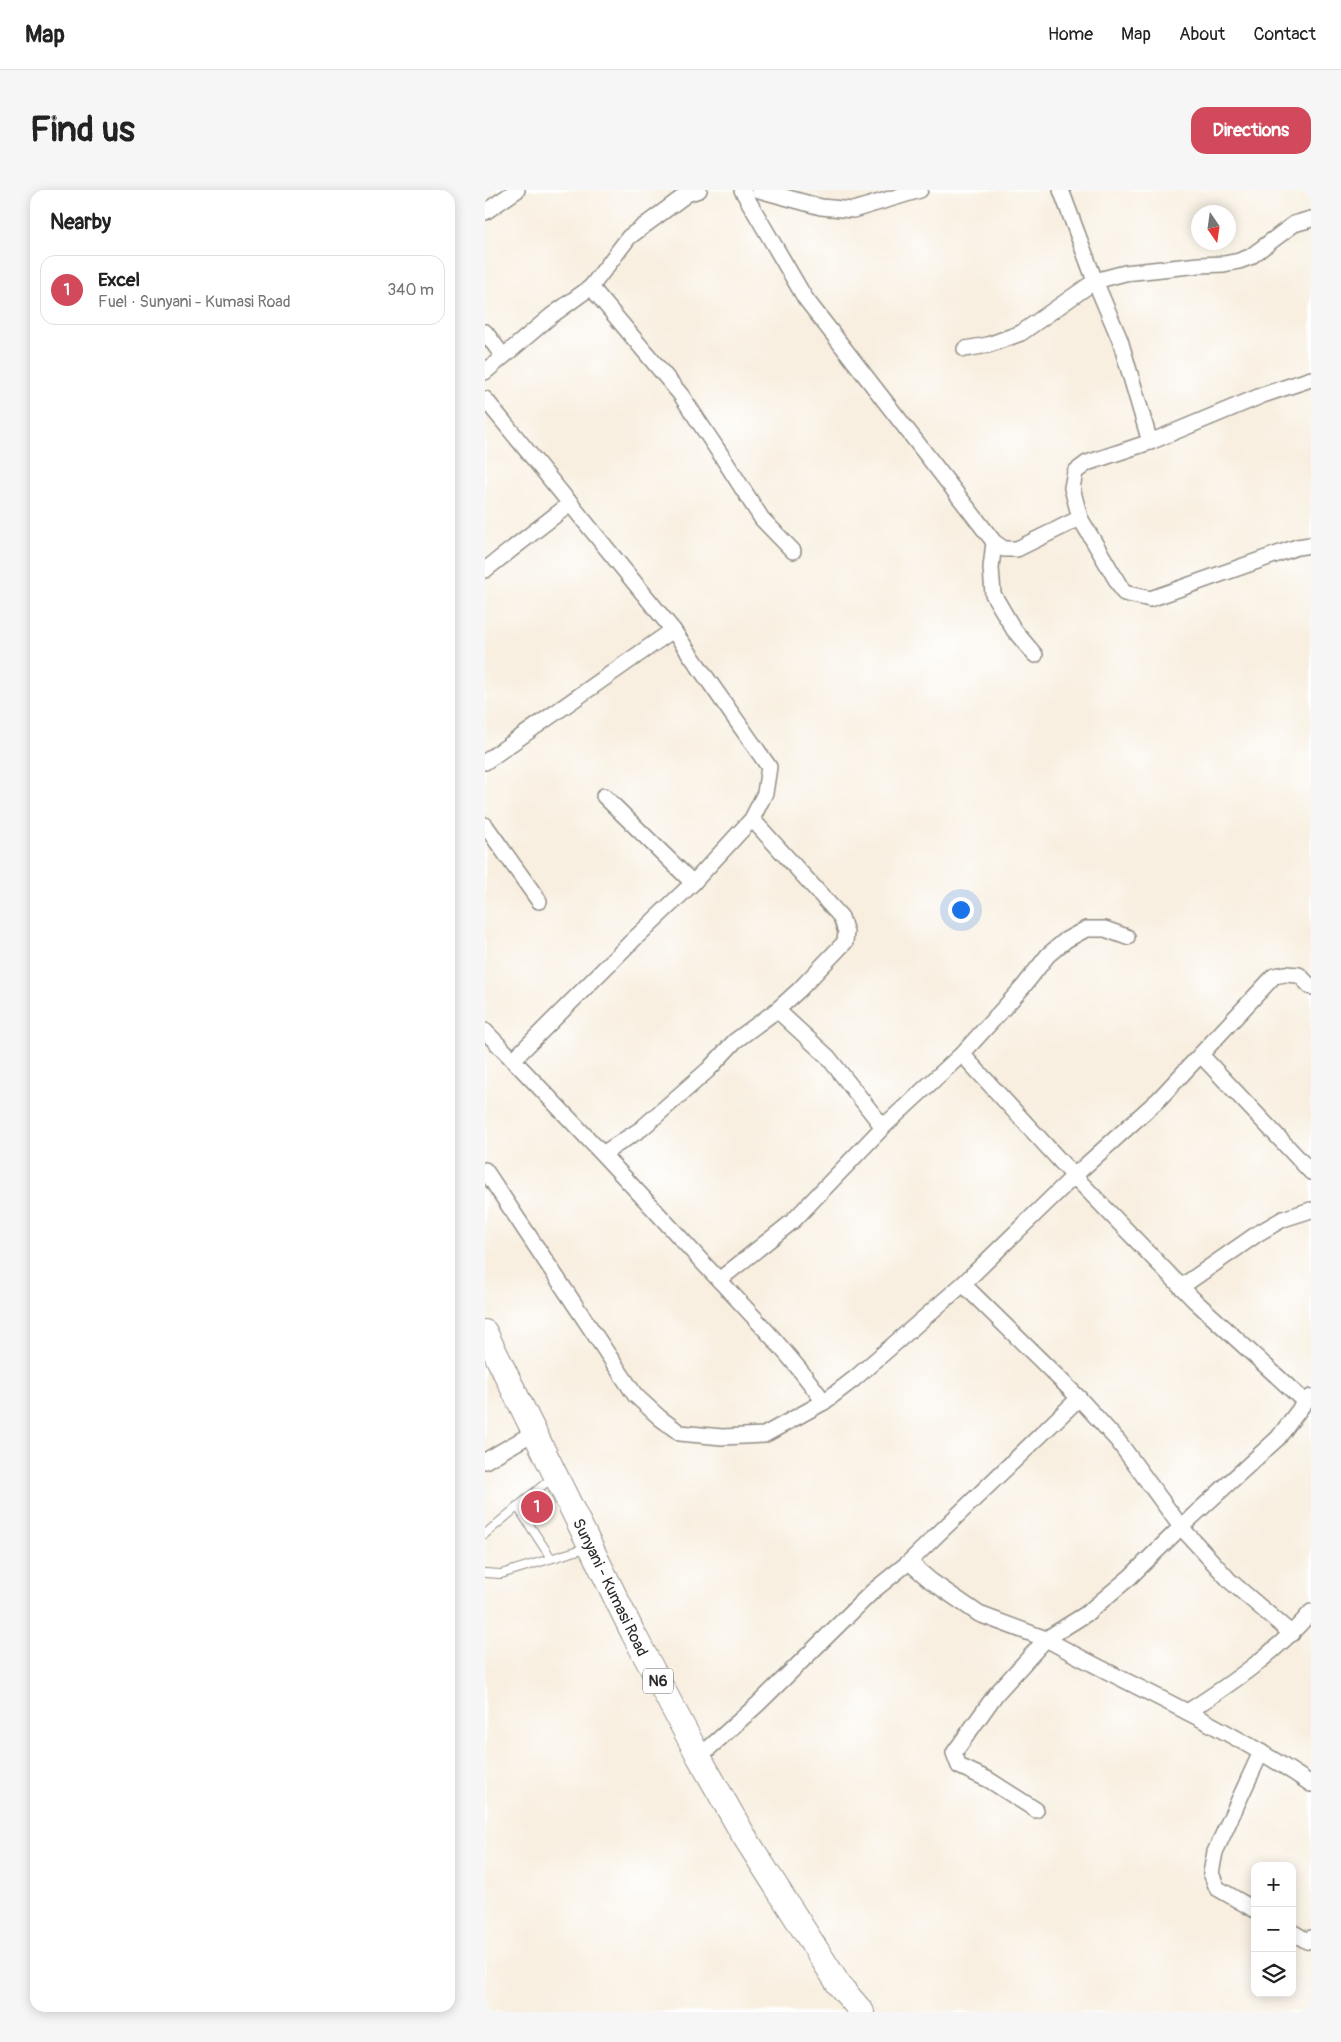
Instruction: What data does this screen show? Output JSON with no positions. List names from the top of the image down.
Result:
{
  "streets": {
    "main road": ["Sunyani - Kumasi Road", "N6"]
  },
  "north": "bottom",
  "page": {
    "header": "Map",
    "nav": [
      "Home",
      "Map",
      "About",
      "Contact"
    ],
    "buttons": "Directions",
    "title": "Find us",
    "heading": "Nearby",
    "list": [
      {
        "mark": "1",
        "name": "Excel",
        "note": "Fuel · Sunyani - Kumasi Road",
        "value": "340 m"
      }
    ],
    "pins": "1",
    "map_buttons": ["+", "−"]
  }
}
